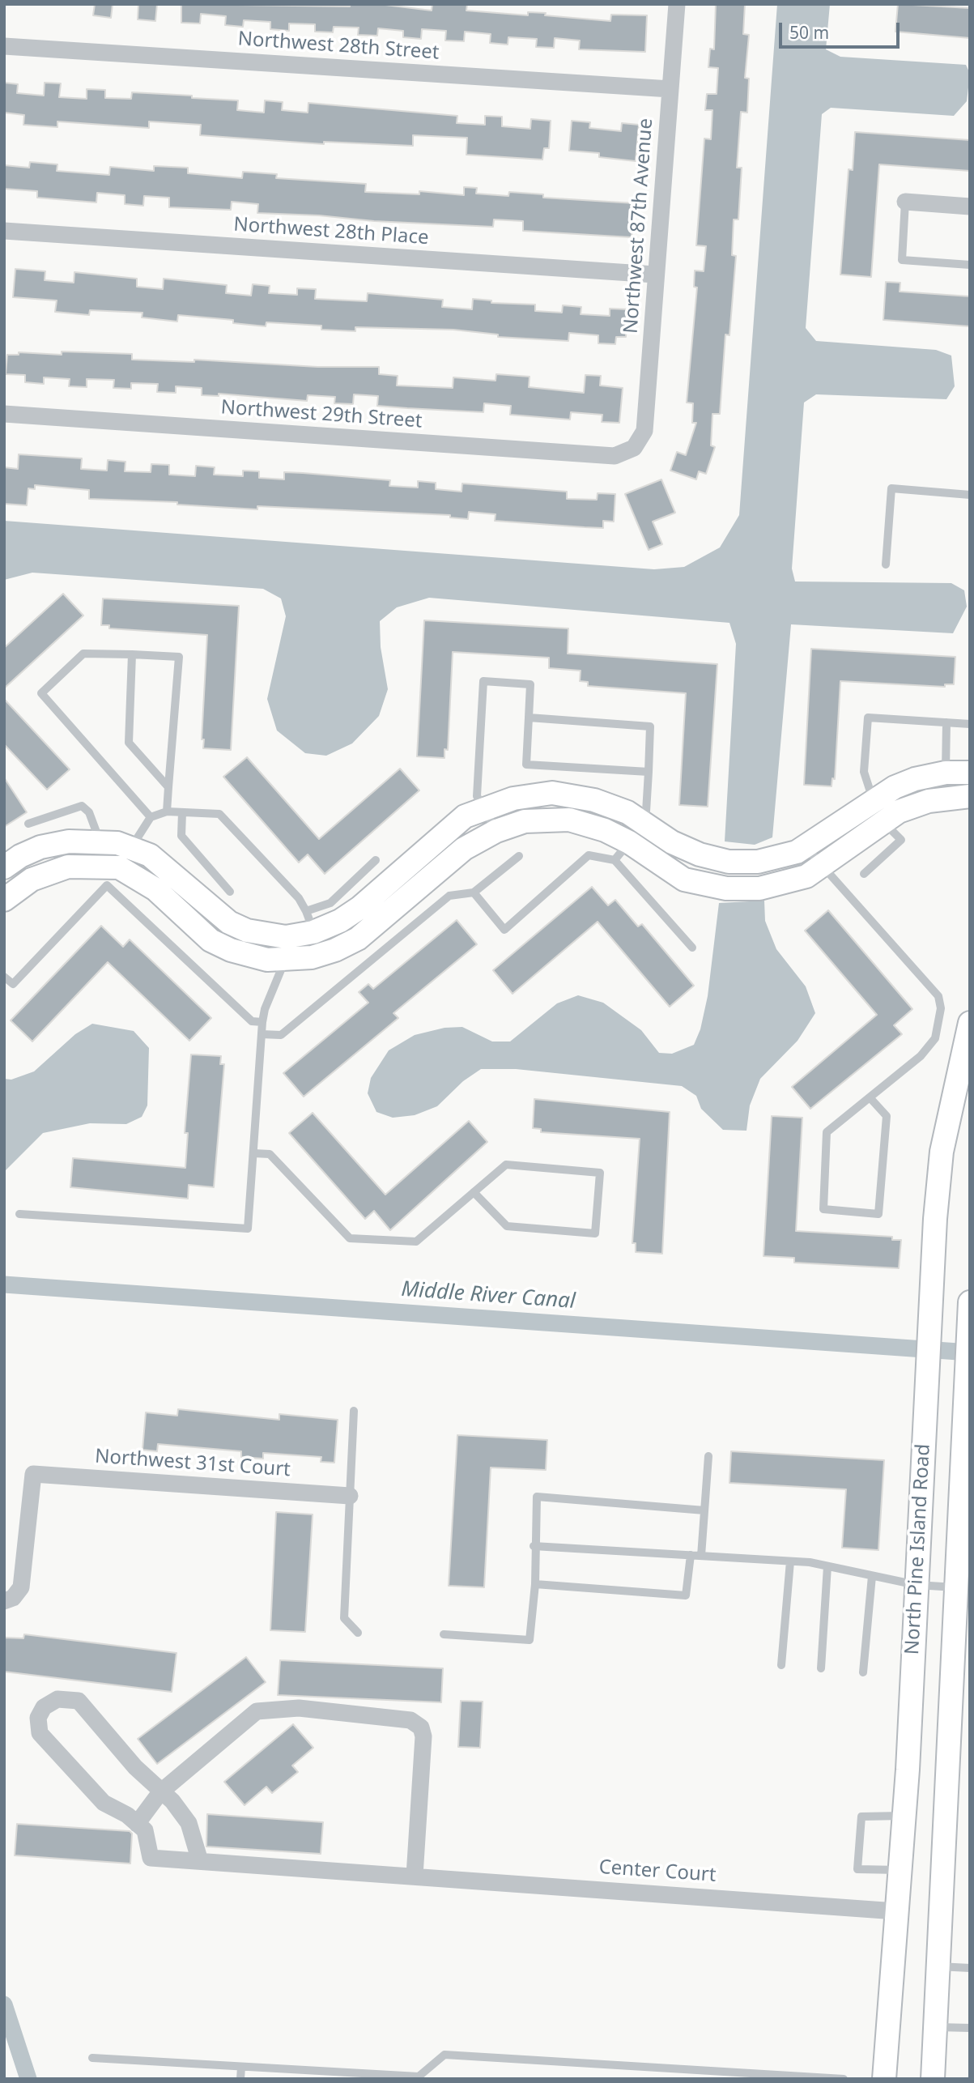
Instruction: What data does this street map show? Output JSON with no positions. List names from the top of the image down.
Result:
{
  "streets": {
    "street": [
      "Northwest 28th Street",
      "Northwest 87th Avenue",
      "Northwest 28th Place",
      "Northwest 29th Street",
      "Northwest 31st Court",
      "North Pine Island Road",
      "Center Court"
    ]
  },
  "crossings": [
    ["Northwest 28th Street", "Northwest 87th Avenue"],
    ["Northwest 87th Avenue", "Northwest 28th Place"],
    ["Northwest 87th Avenue", "Northwest 29th Street"],
    ["North Pine Island Road", "Center Court"]
  ],
  "water": ["Middle River Canal"],
  "scale_bar": "50 m"
}
